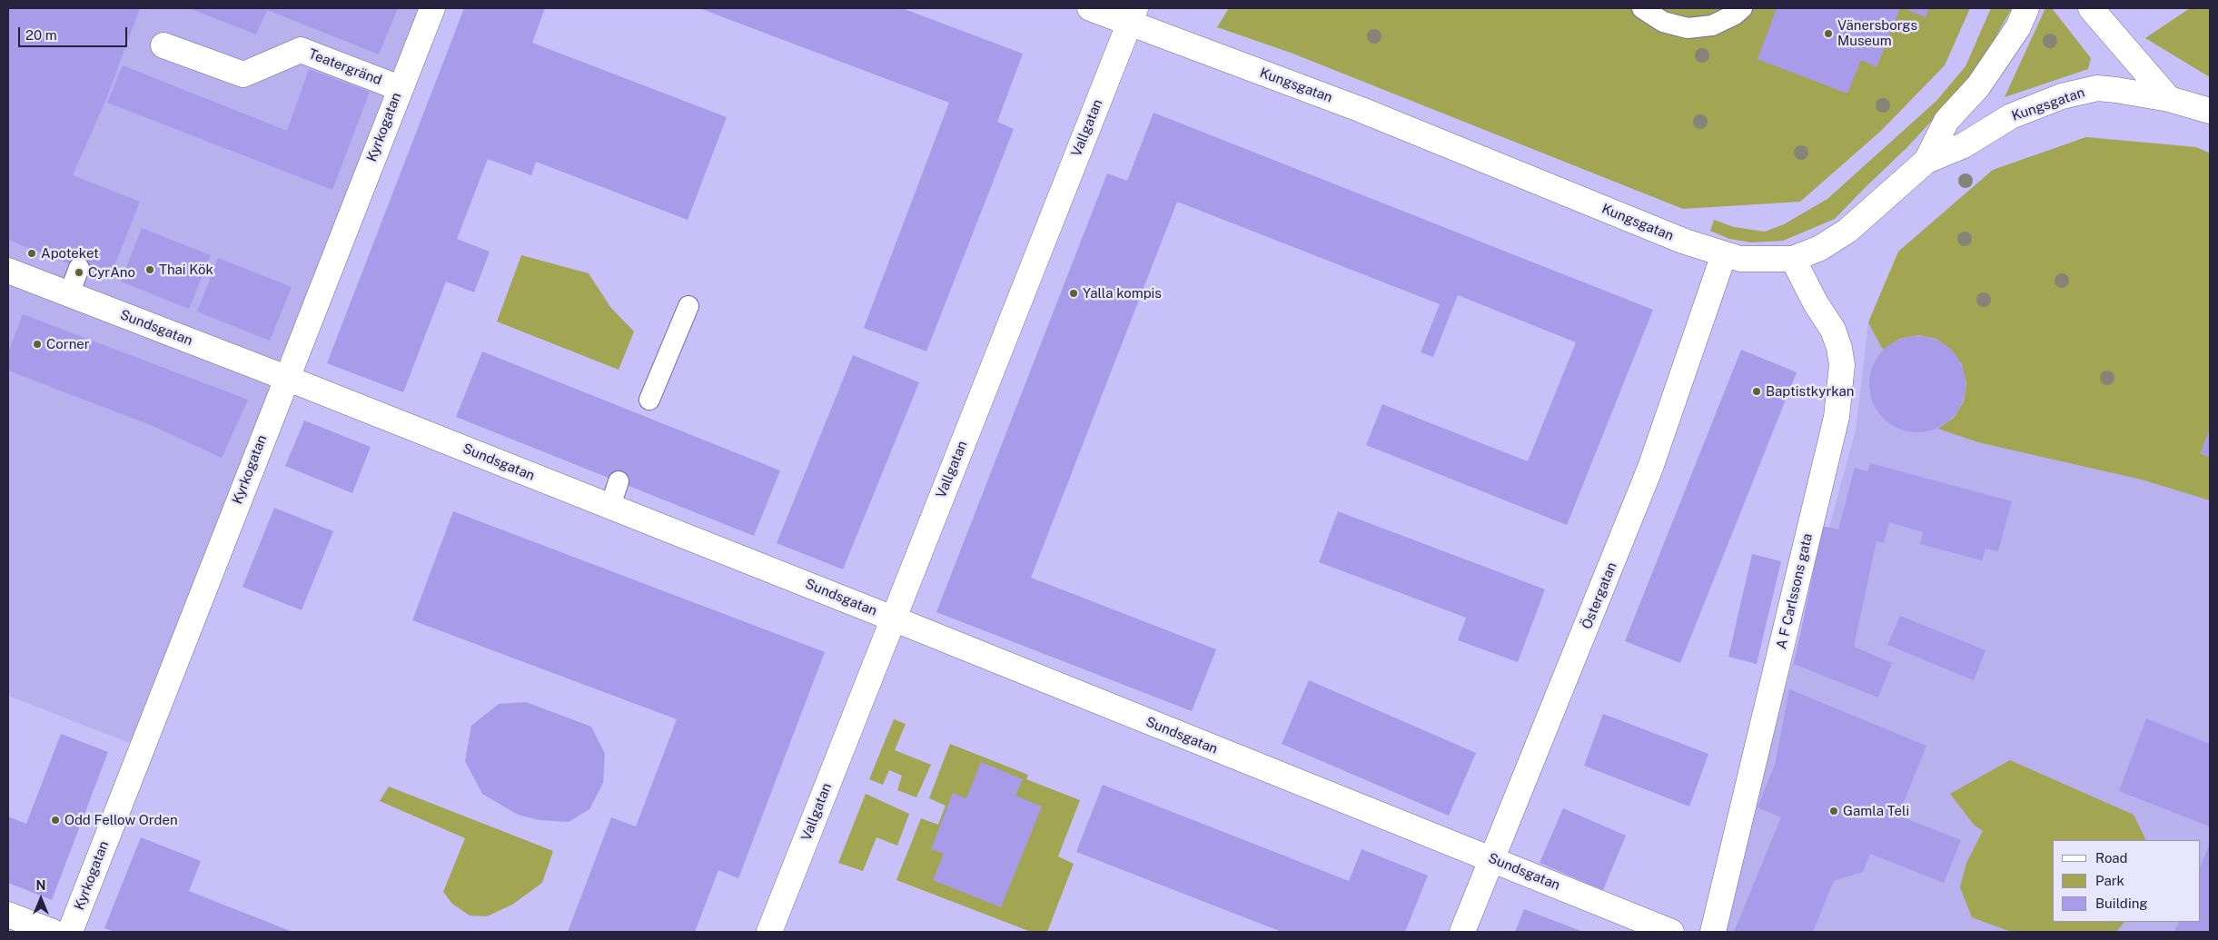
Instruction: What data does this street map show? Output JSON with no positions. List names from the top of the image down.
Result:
{
  "streets": {
    "street": [
      "Teatergränd",
      "Kungsgatan",
      "Kyrkogatan",
      "Vallgatan",
      "Sundsgatan",
      "A F Carlssons gata",
      "Östergatan"
    ]
  },
  "crossings": [
    ["Teatergränd", "Kyrkogatan"],
    ["Kungsgatan", "Vallgatan"],
    ["Kungsgatan", "A F Carlssons gata"],
    ["Kungsgatan", "Östergatan"],
    ["Kyrkogatan", "Sundsgatan"],
    ["Vallgatan", "Sundsgatan"],
    ["Sundsgatan", "Östergatan"]
  ],
  "places": [
    "Vänersborgs Museum",
    "Apoteket",
    "Thai Kök",
    "CyrAno",
    "Yalla kompis",
    "Corner",
    "Baptistkyrkan",
    "Gamla Teli",
    "Odd Fellow Orden"
  ],
  "legend": ["Road", "Park", "Building"],
  "scale_bar": "20 m",
  "north": "top"
}
